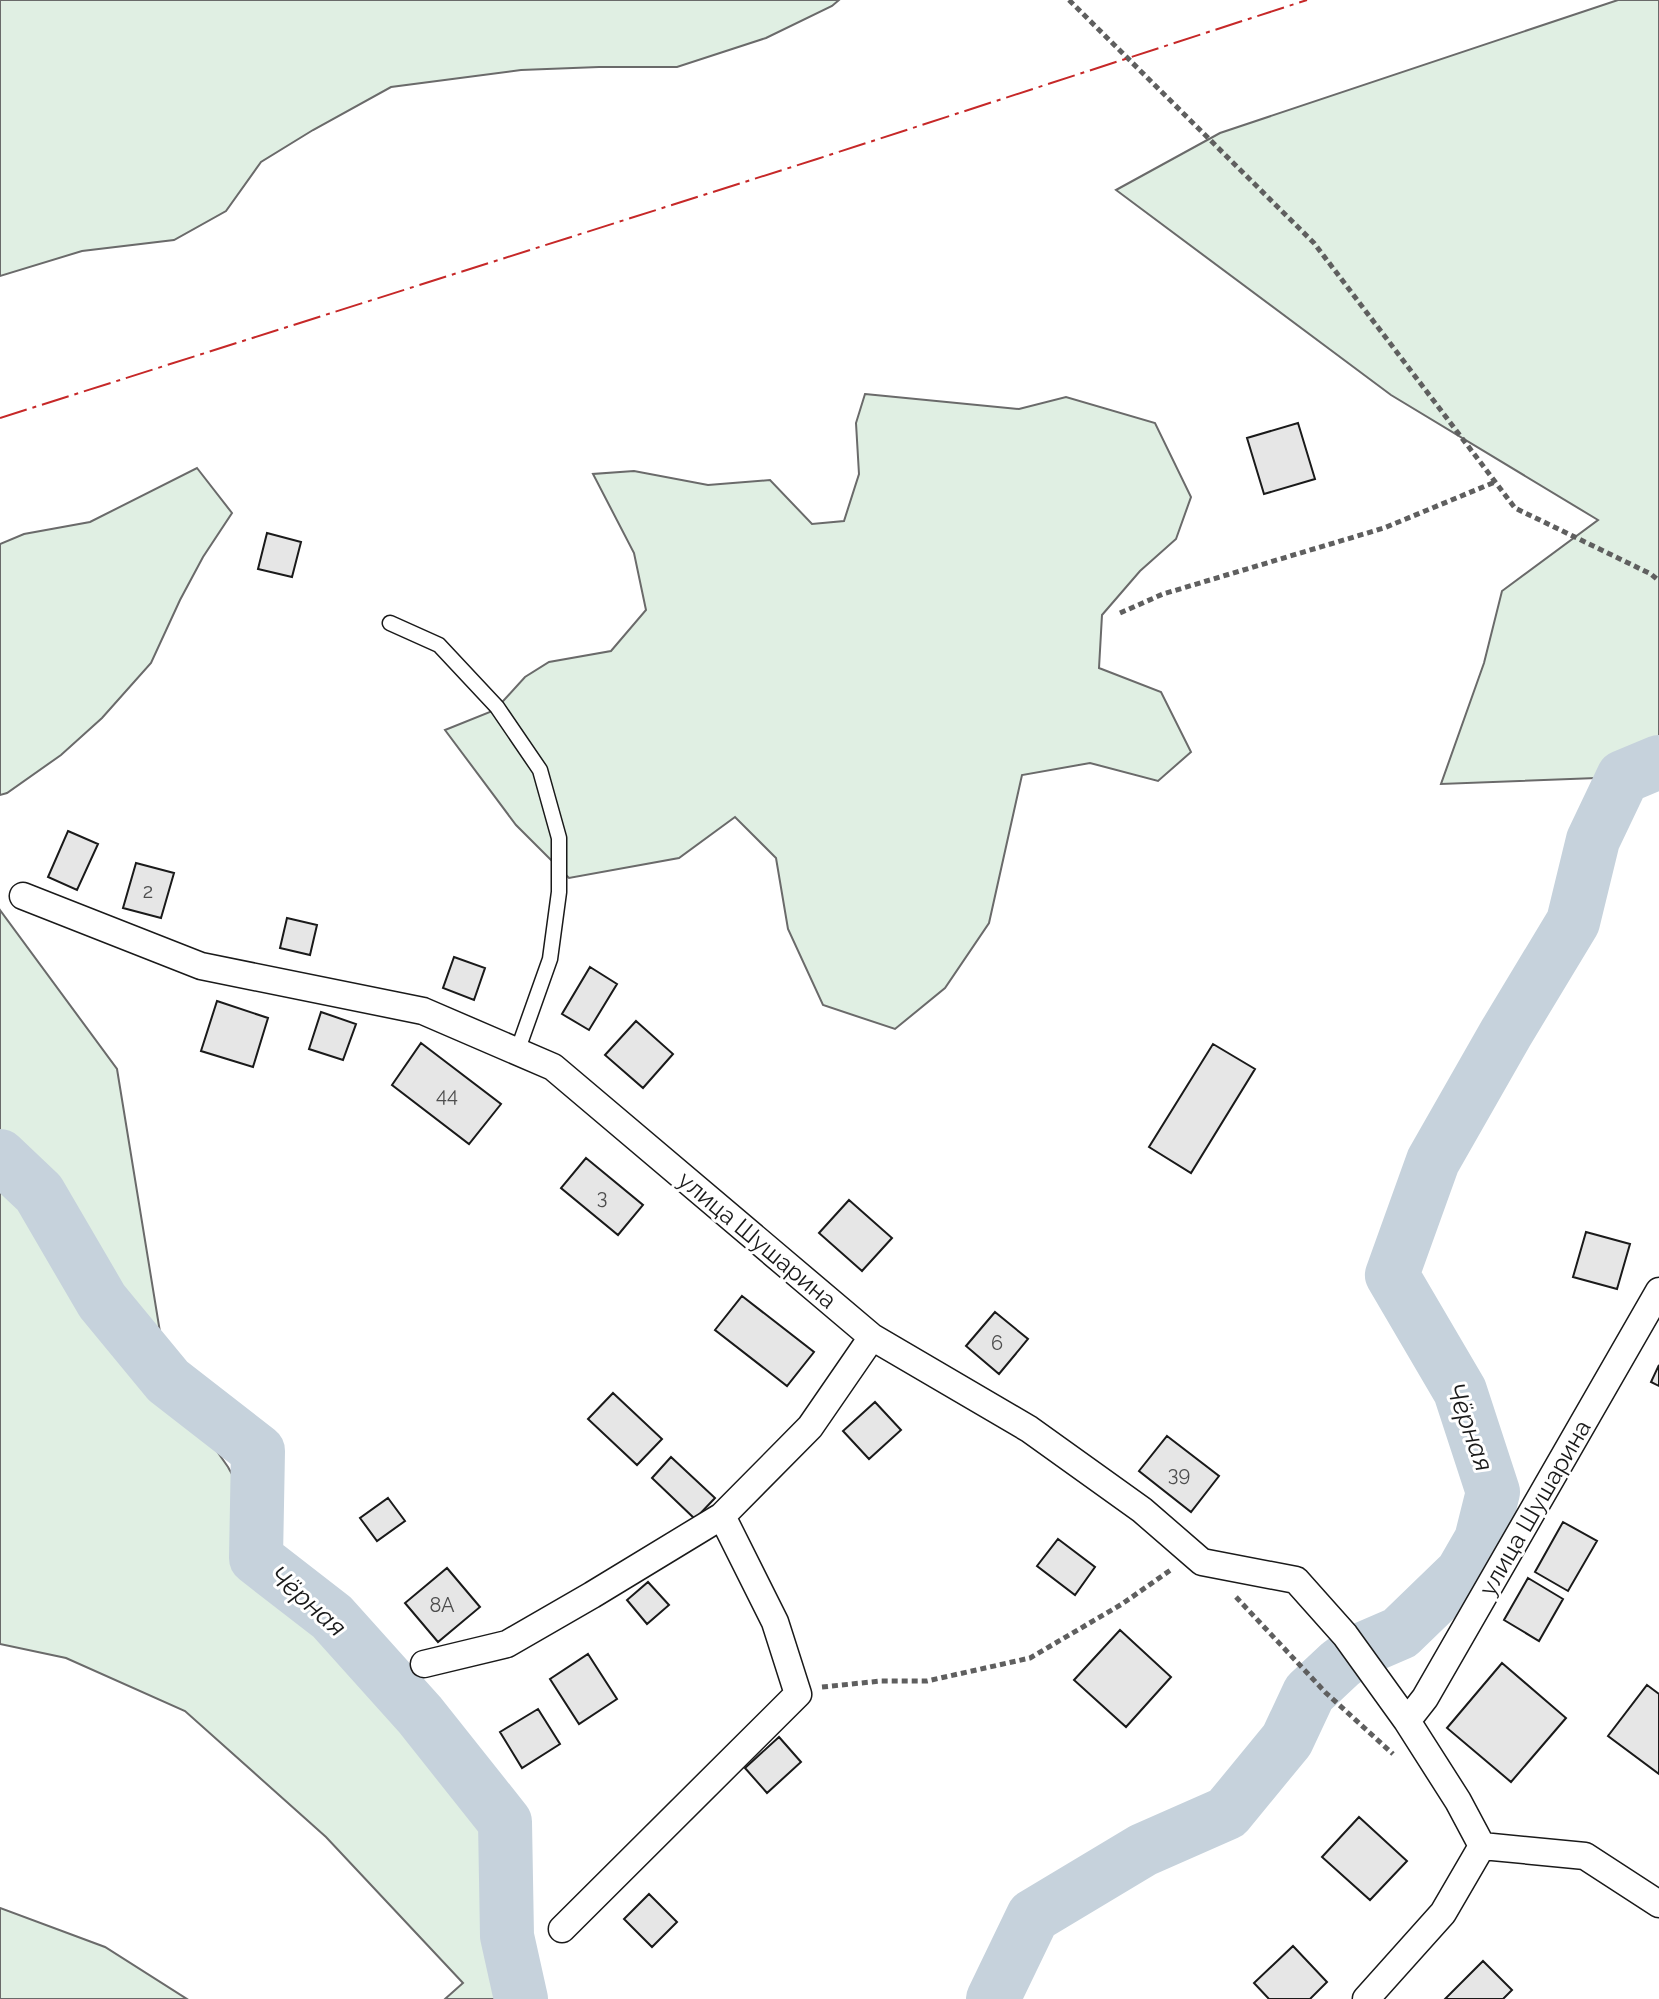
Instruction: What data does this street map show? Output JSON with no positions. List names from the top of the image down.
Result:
{
  "streets": {
    "street": ["улица Шушарина"]
  },
  "water": ["Чёрная"],
  "house_numbers": [
    "2",
    "44",
    "3",
    "6",
    "39",
    "8А"
  ]
}
